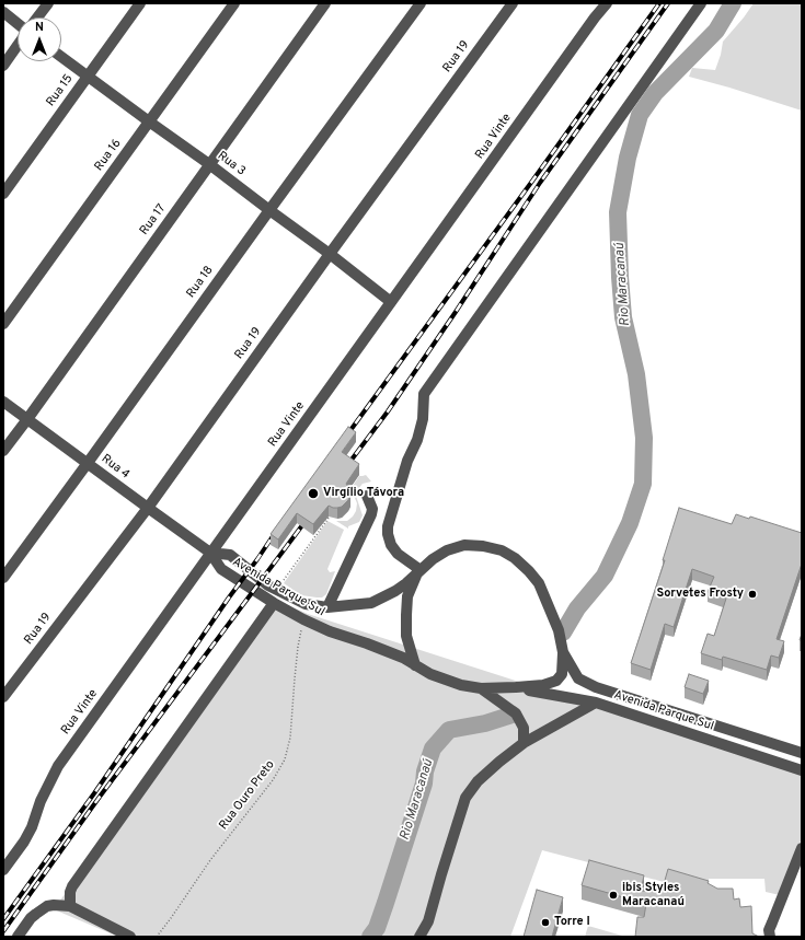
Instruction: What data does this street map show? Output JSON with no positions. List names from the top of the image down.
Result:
{
  "streets": {
    "street": [
      "Rua 19",
      "Rua 15",
      "Rua Vinte",
      "Rua 16",
      "Rua 3",
      "Rua 17",
      "Rua 18",
      "Rua 4",
      "Avenida Parque Sul"
    ],
    "path": ["Rua Ouro Preto"]
  },
  "crossings": [
    ["Rua 19", "Rua 3"],
    ["Rua 19", "Rua 4"],
    ["Rua 15", "Rua 3"],
    ["Rua Vinte", "Rua 3"],
    ["Rua Vinte", "Rua 4"],
    ["Rua Vinte", "Avenida Parque Sul"],
    ["Rua 16", "Rua 3"],
    ["Rua 3", "Rua 17"],
    ["Rua 3", "Rua 18"],
    ["Rua 17", "Rua 4"],
    ["Rua 18", "Rua 4"],
    ["Rua 4", "Avenida Parque Sul"],
    ["Avenida Parque Sul", "Rua Ouro Preto"]
  ],
  "water": ["Rio Maracanaú"],
  "places": [
    "Virgílio Távora",
    "Sorvetes Frosty",
    "ibis Styles Maracanaú",
    "Torre I"
  ],
  "north": "top"
}
